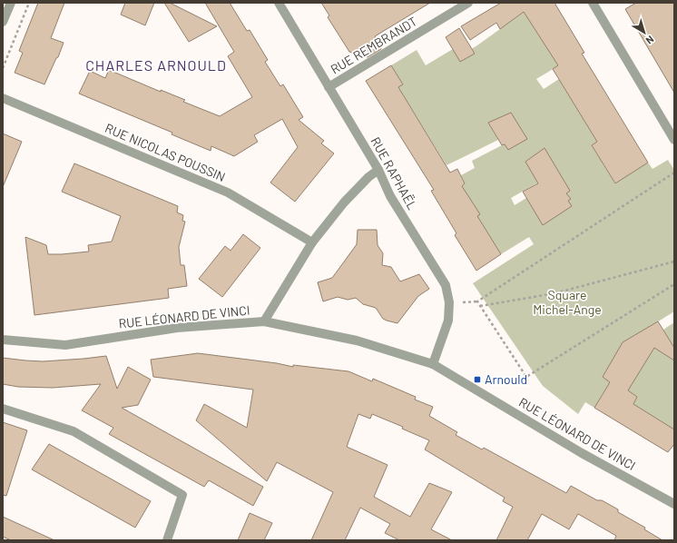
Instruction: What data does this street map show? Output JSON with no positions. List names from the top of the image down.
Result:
{
  "streets": {
    "street": [
      "RUE REMBRANDT",
      "RUE NICOLAS POUSSIN",
      "RUE RAPHAËL",
      "RUE LÉONARD DE VINCI"
    ]
  },
  "crossings": [
    ["RUE REMBRANDT", "RUE RAPHAËL"],
    ["RUE RAPHAËL", "RUE LÉONARD DE VINCI"]
  ],
  "districts": ["CHARLES ARNOULD"],
  "parks": ["Square Michel-Ange"],
  "places": {
    "transit": ["Arnould"]
  },
  "north": "bottom right"
}
